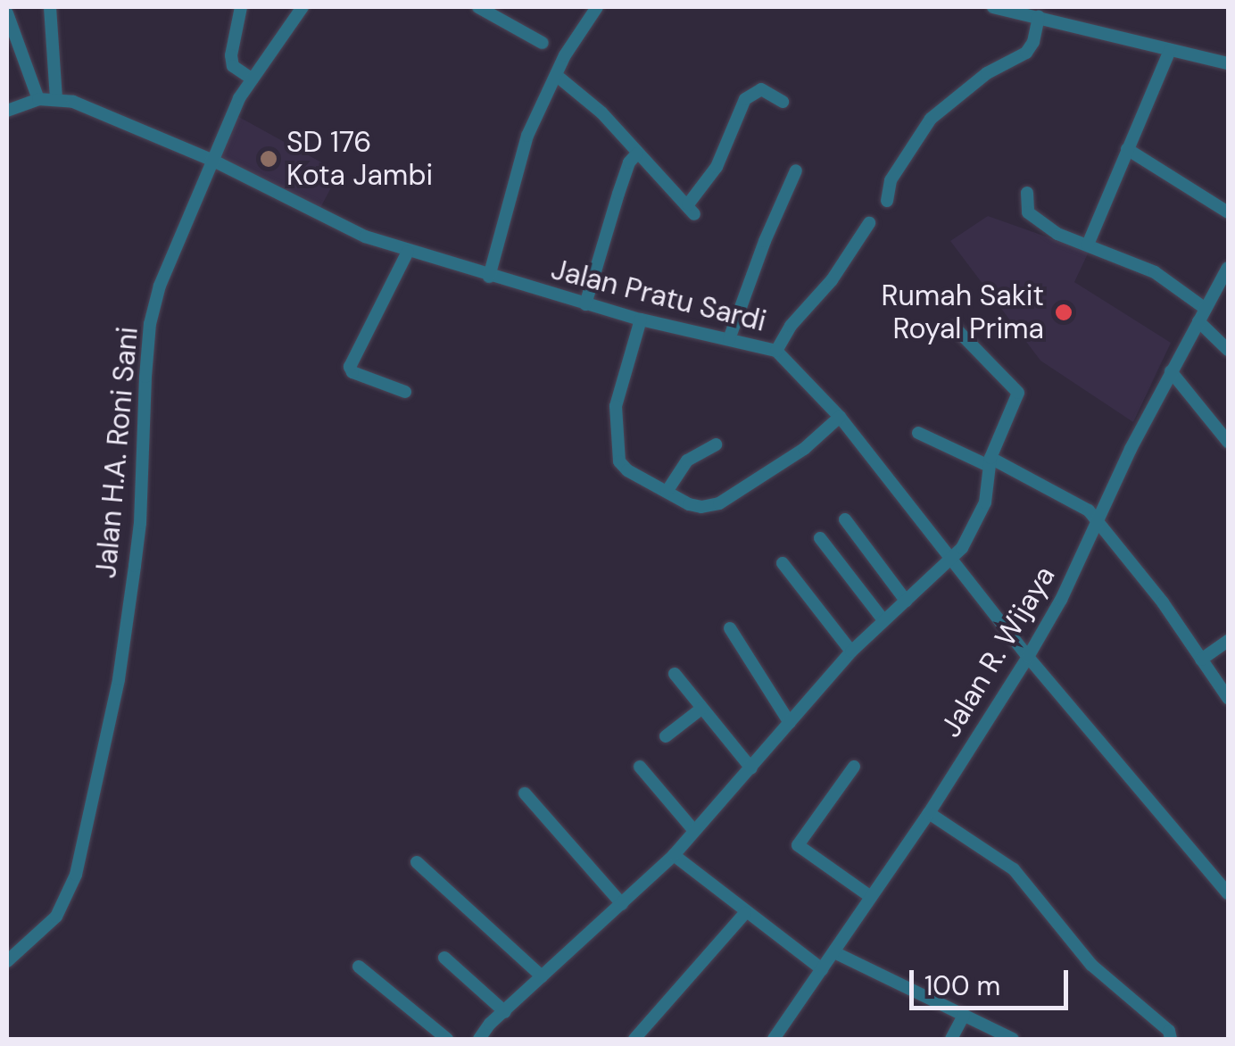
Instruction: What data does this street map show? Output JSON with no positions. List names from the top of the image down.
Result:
{
  "streets": {
    "street": ["Jalan Pratu Sardi", "Jalan H.A. Roni Sani", "Jalan R. Wijaya"]
  },
  "crossings": [
    ["Jalan Pratu Sardi", "Jalan H.A. Roni Sani"],
    ["Jalan Pratu Sardi", "Jalan R. Wijaya"]
  ],
  "places": ["SD 176 Kota Jambi", "Rumah Sakit Royal Prima"],
  "scale_bar": "100 m"
}
